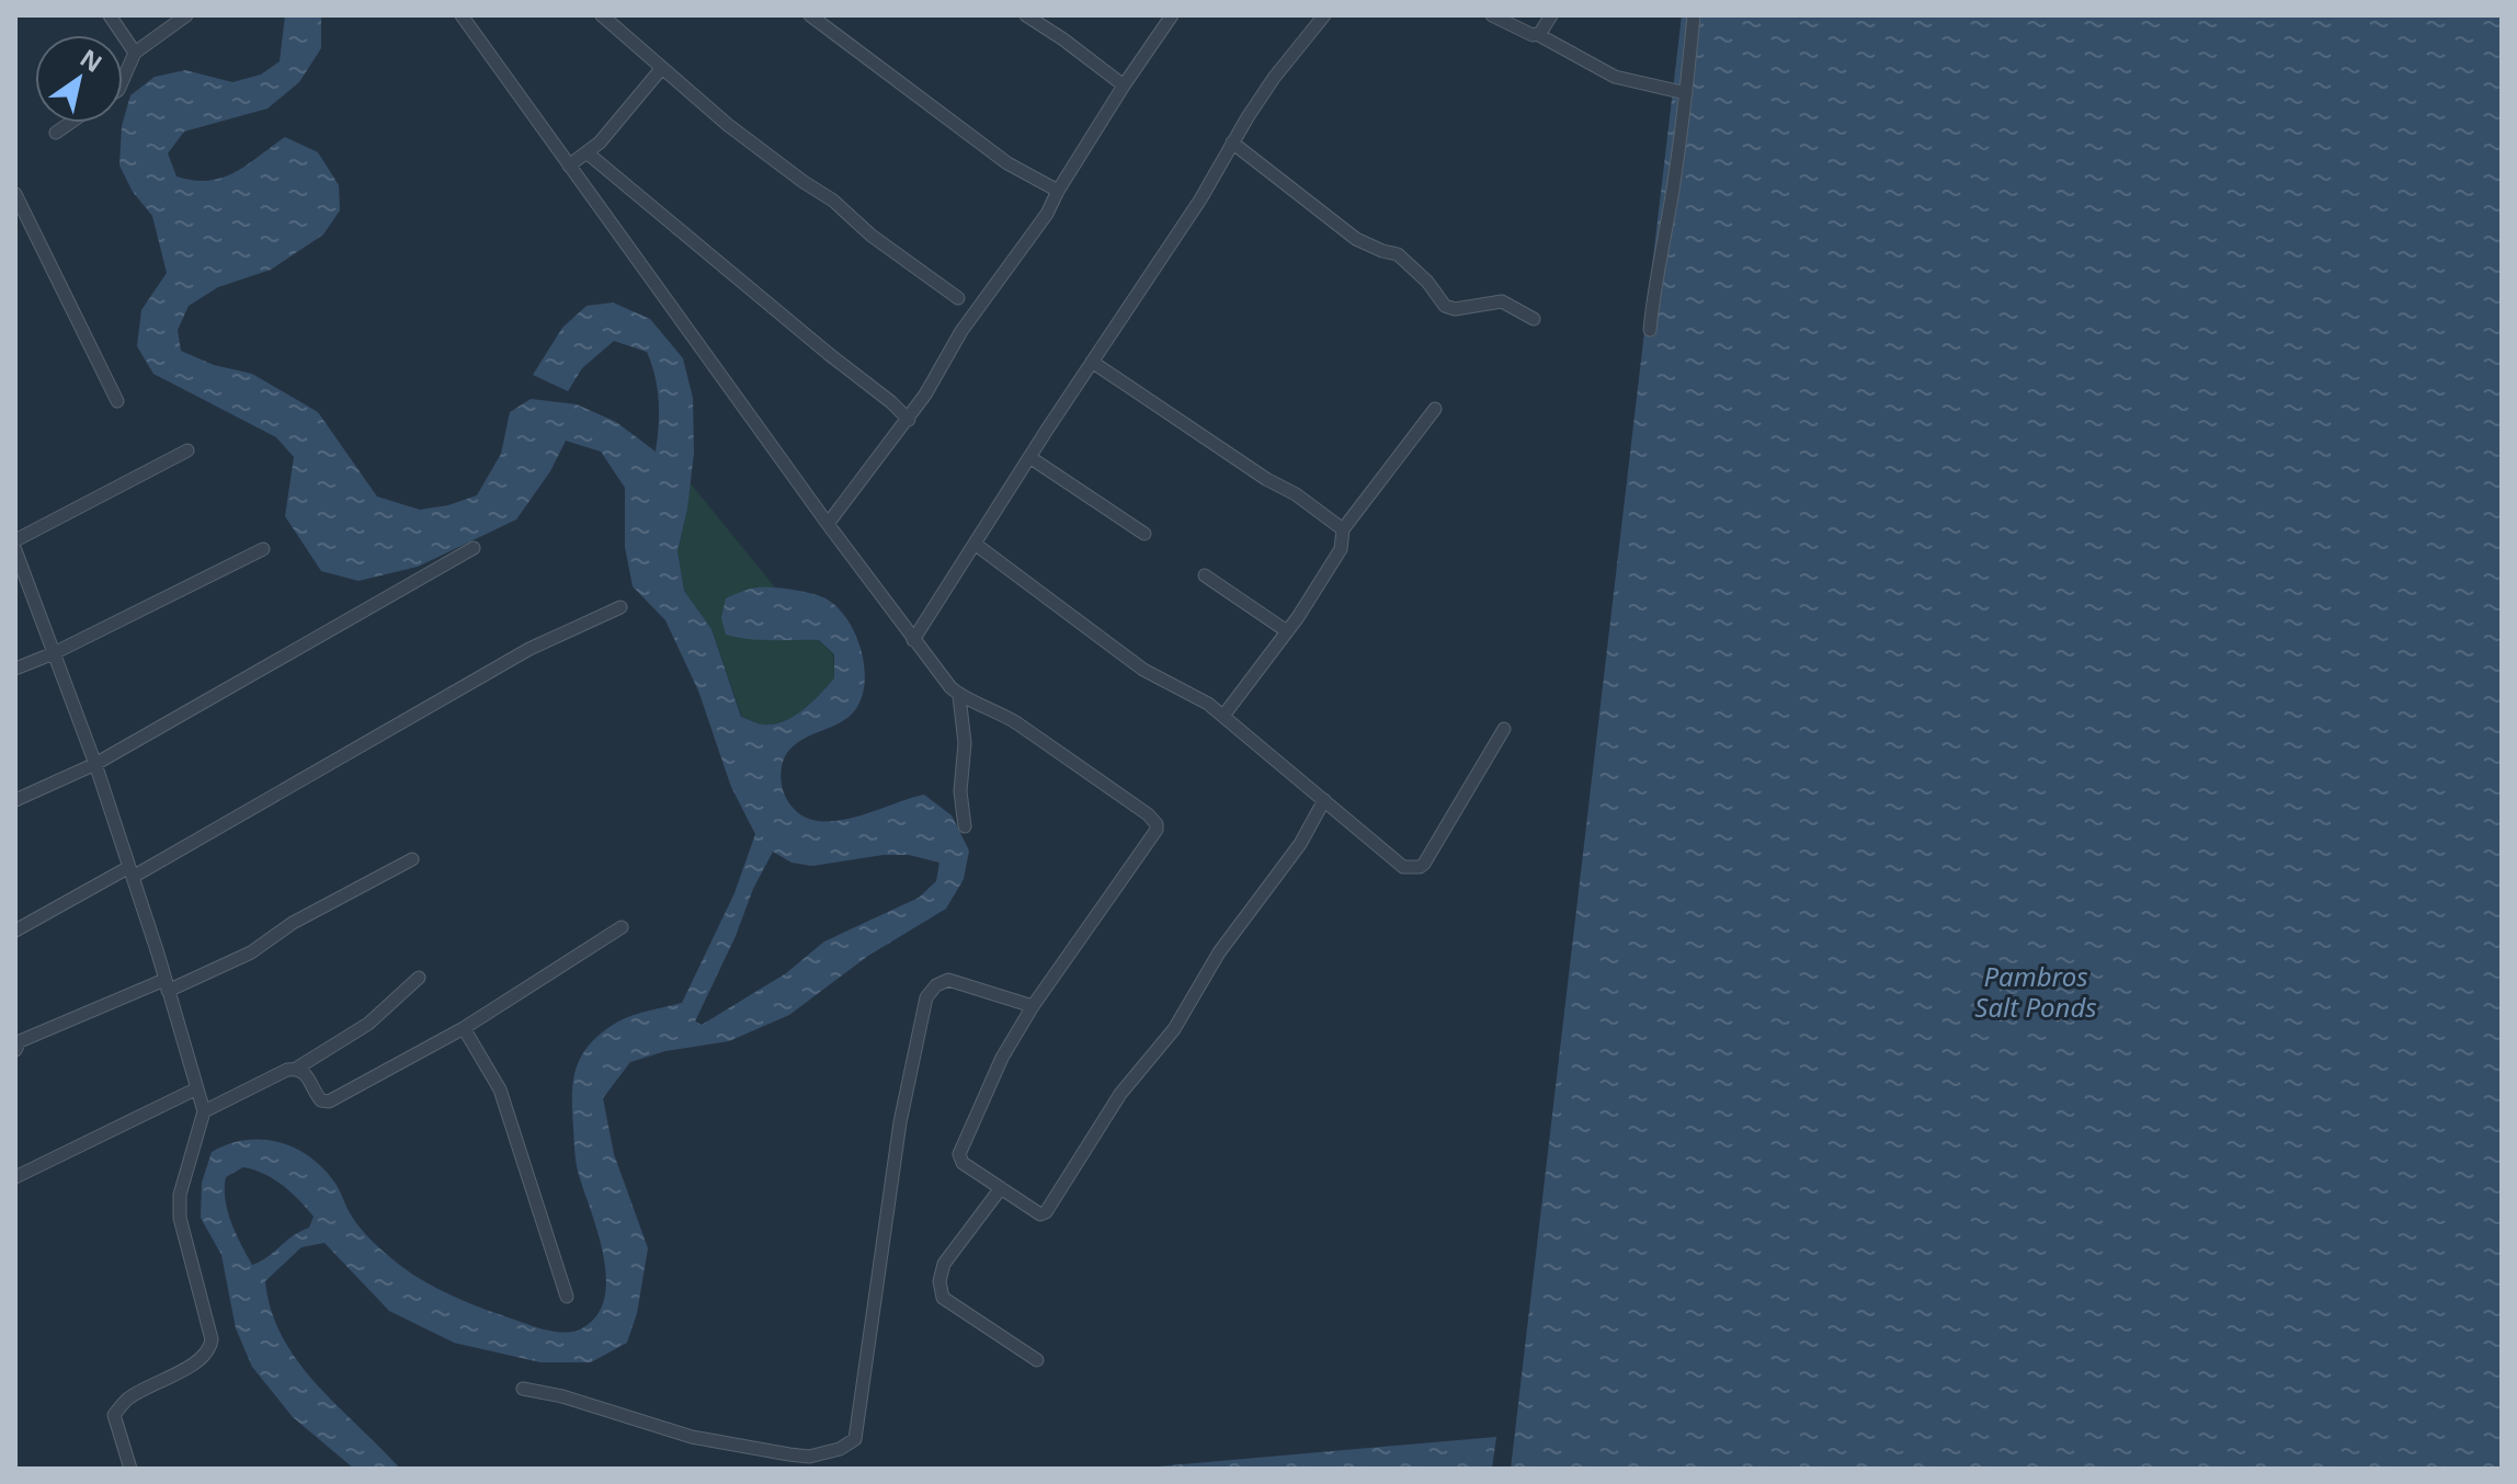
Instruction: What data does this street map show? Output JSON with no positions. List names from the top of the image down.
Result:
{
  "water": ["Pambros Salt Ponds"],
  "north": "top right"
}
